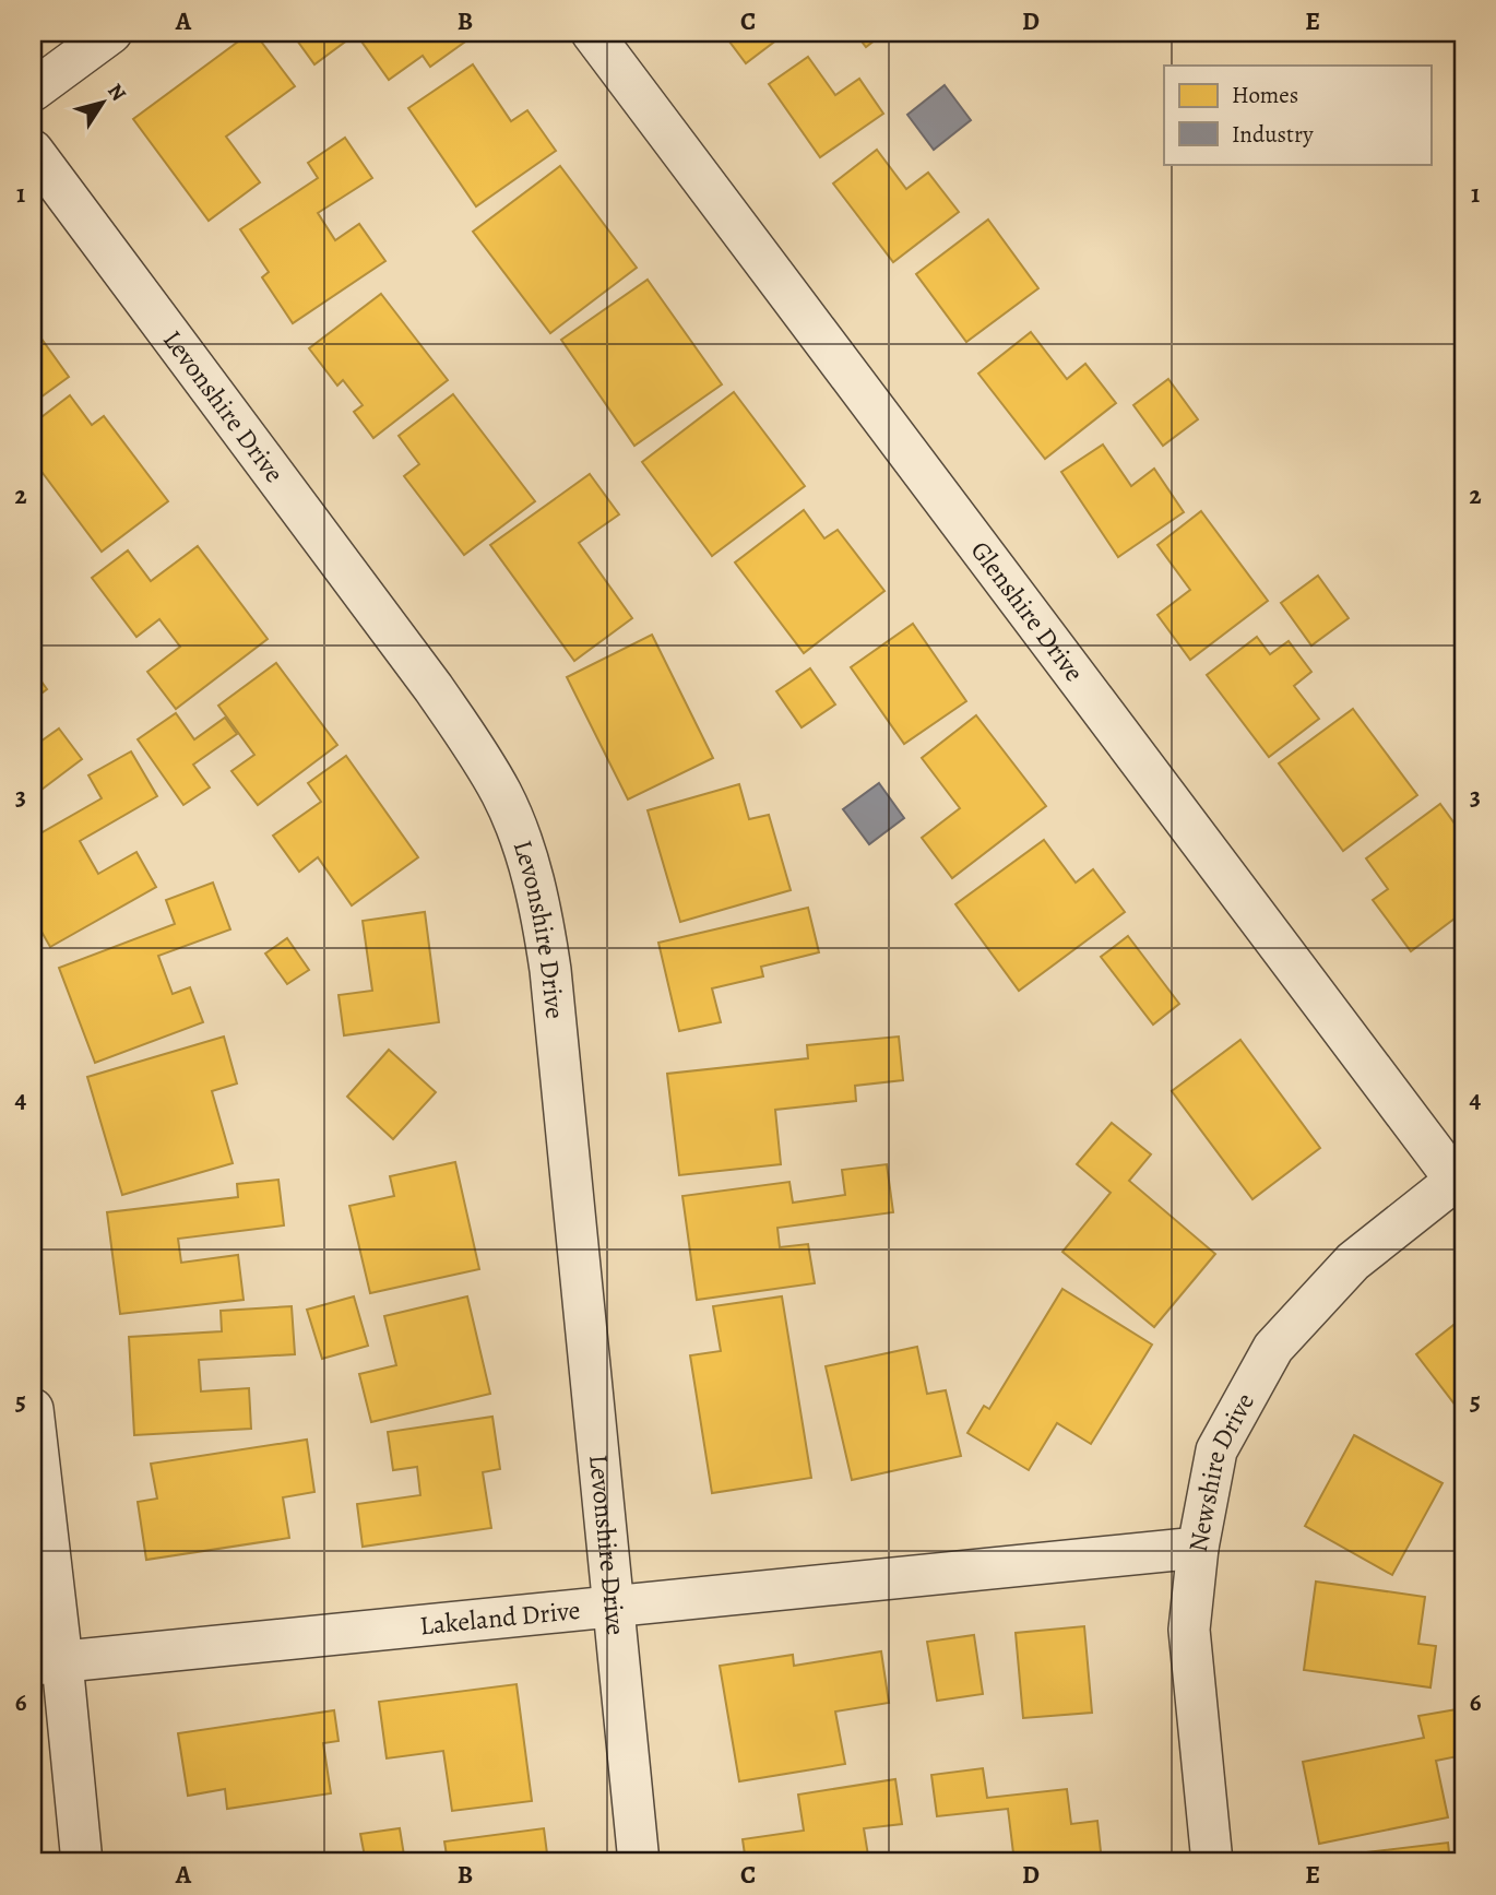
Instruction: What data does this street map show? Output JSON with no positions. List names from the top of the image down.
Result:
{
  "streets": {
    "street": [
      "Levonshire Drive",
      "Glenshire Drive",
      "Newshire Drive",
      "Lakeland Drive"
    ]
  },
  "crossings": [
    ["Levonshire Drive", "Lakeland Drive"],
    ["Glenshire Drive", "Newshire Drive"],
    ["Newshire Drive", "Lakeland Drive"]
  ],
  "legend": ["Homes", "Industry"],
  "north": "top right",
  "grid": {
    "columns": [
      "A",
      "B",
      "C",
      "D",
      "E"
    ],
    "rows": [
      "1",
      "2",
      "3",
      "4",
      "5",
      "6"
    ]
  }
}
